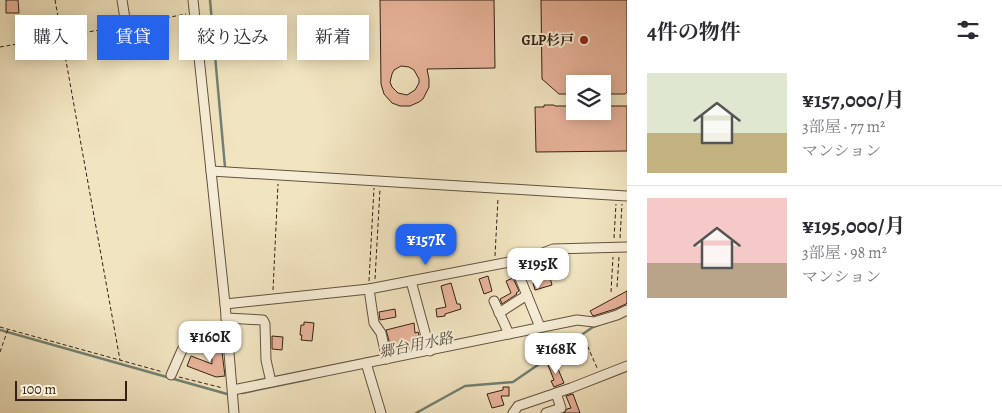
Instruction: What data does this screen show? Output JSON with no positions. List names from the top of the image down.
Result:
{
  "water": ["郷台用水路"],
  "places": ["GLP杉戸"],
  "scale_bar": "100 m",
  "page": {
    "heading": "4件の物件",
    "chip": [
      "購入",
      "賃貸",
      "絞り込み",
      "新着"
    ],
    "list": [
      {
        "name": "¥157,000/月",
        "note": "3部屋 · 77 m² · マンション"
      },
      {
        "name": "¥195,000/月",
        "note": "3部屋 · 98 m² · マンション"
      }
    ],
    "price": [
      "¥157K",
      "¥195K",
      "¥160K",
      "¥168K"
    ],
    "scale": "100 m"
  }
}
